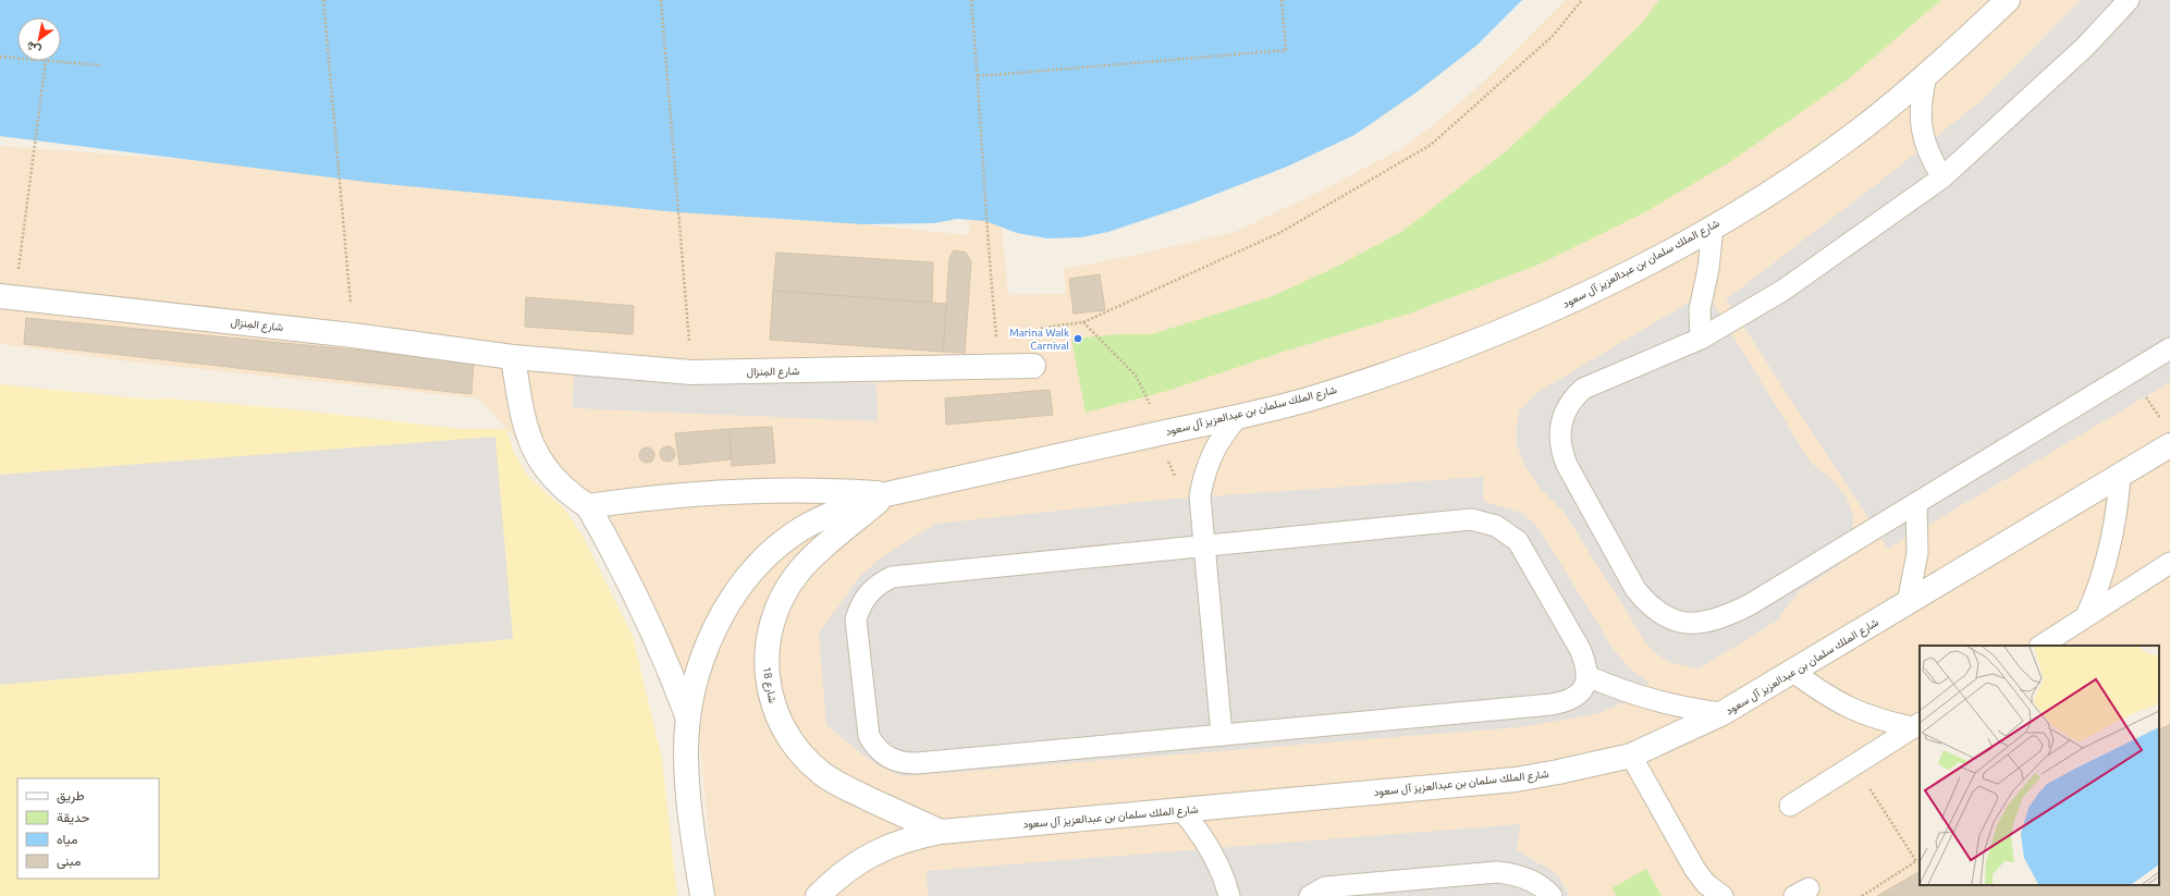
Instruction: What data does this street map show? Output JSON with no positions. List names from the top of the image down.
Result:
{
  "streets": {
    "street": ["شارع الملك سلمان بن عبدالعزيز آل سعود", "شارع المِنزال", "شارع 18"]
  },
  "crossings": [
    ["شارع الملك سلمان بن عبدالعزيز آل سعود", "شارع 18"]
  ],
  "places": ["Marina Walk Carnival"],
  "legend": [
    "طريق",
    "حديقة",
    "مياه",
    "مبنى"
  ],
  "north": "bottom left"
}
